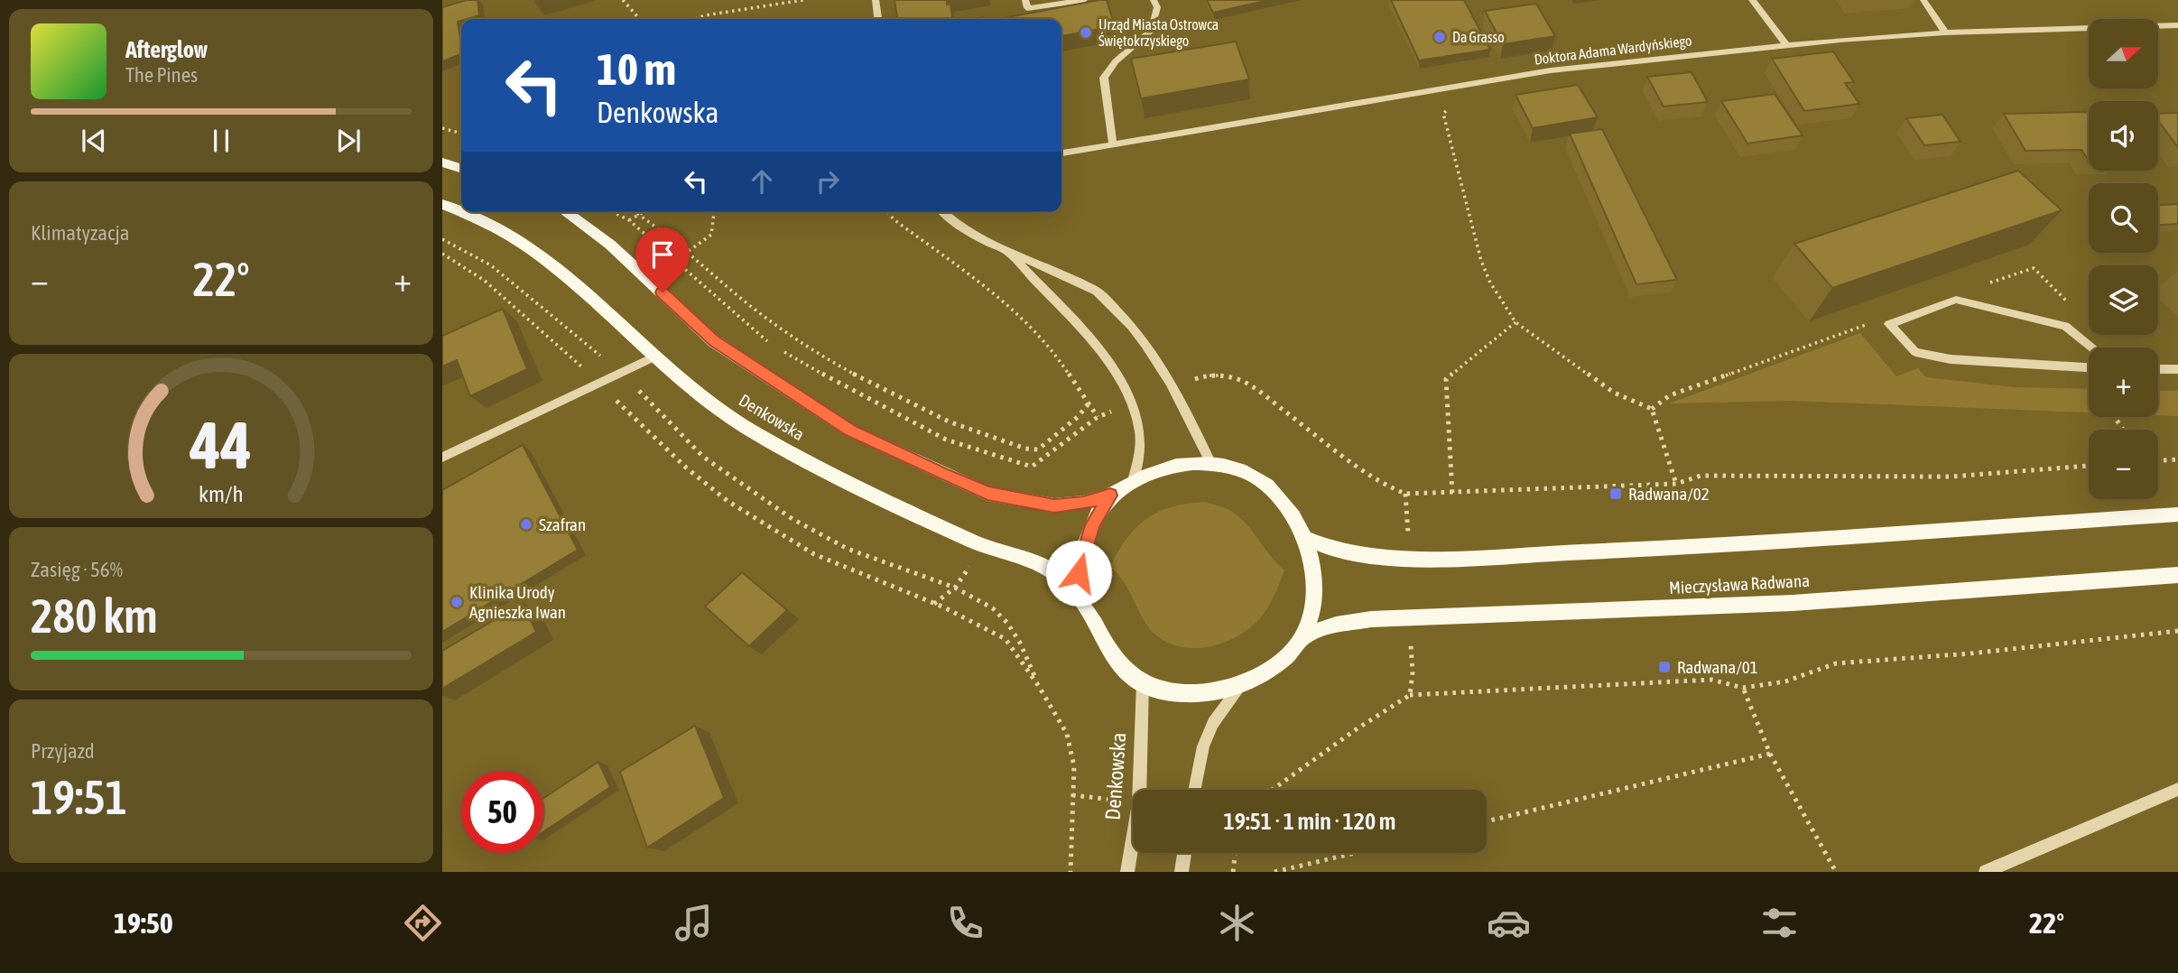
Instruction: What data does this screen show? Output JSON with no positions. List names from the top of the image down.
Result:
{
  "streets": {
    "main road": ["Denkowska", "Mieczysława Radwana"],
    "street": ["Doktora Adama Wardyńskiego"]
  },
  "crossings": [
    ["Denkowska", "Mieczysława Radwana"]
  ],
  "places": {
    "other": [
      "Urząd Miasta Ostrowca Świętokrzyskiego",
      "Da Grasso",
      "Szafran",
      "Klinika Urody Agnieszka Iwan"
    ],
    "transit": ["Radwana/02", "Radwana/01"]
  },
  "north": "right",
  "page": {
    "map_buttons": ["+", "−"],
    "turn": ["10 m", "Denkowska"],
    "song": ["Afterglow", "The Pines"],
    "tile": [
      "Klimatyzacja",
      ["Zasięg · 56%", "280 km"],
      ["Przyjazd", "19:51"]
    ],
    "heat": ["−", "22°", "+"],
    "limit": "50",
    "trip": "19:51 · 1 min · 120 m",
    "tabs": ["19:50", "22°"],
    "gauge": ["44", "km/h"]
  }
}
